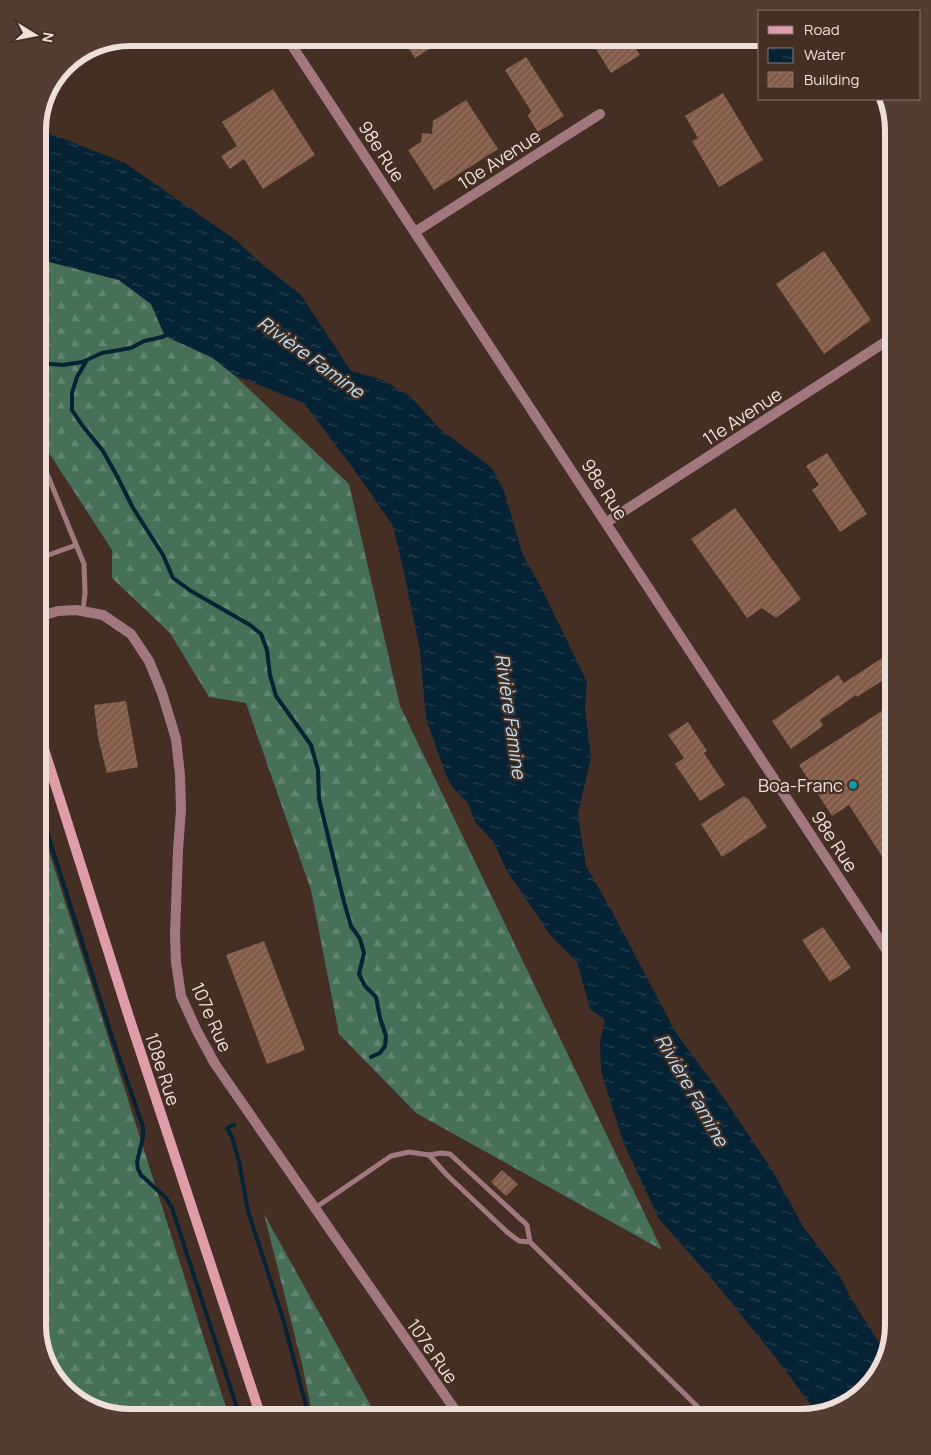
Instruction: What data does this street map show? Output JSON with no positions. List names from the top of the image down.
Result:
{
  "streets": {
    "main road": ["108e Rue"],
    "street": [
      "98e Rue",
      "10e Avenue",
      "11e Avenue",
      "107e Rue"
    ]
  },
  "crossings": [
    ["98e Rue", "10e Avenue"],
    ["98e Rue", "11e Avenue"]
  ],
  "water": ["Rivière Famine"],
  "places": ["Boa-Franc"],
  "legend": ["Road", "Water", "Building"],
  "north": "right"
}
